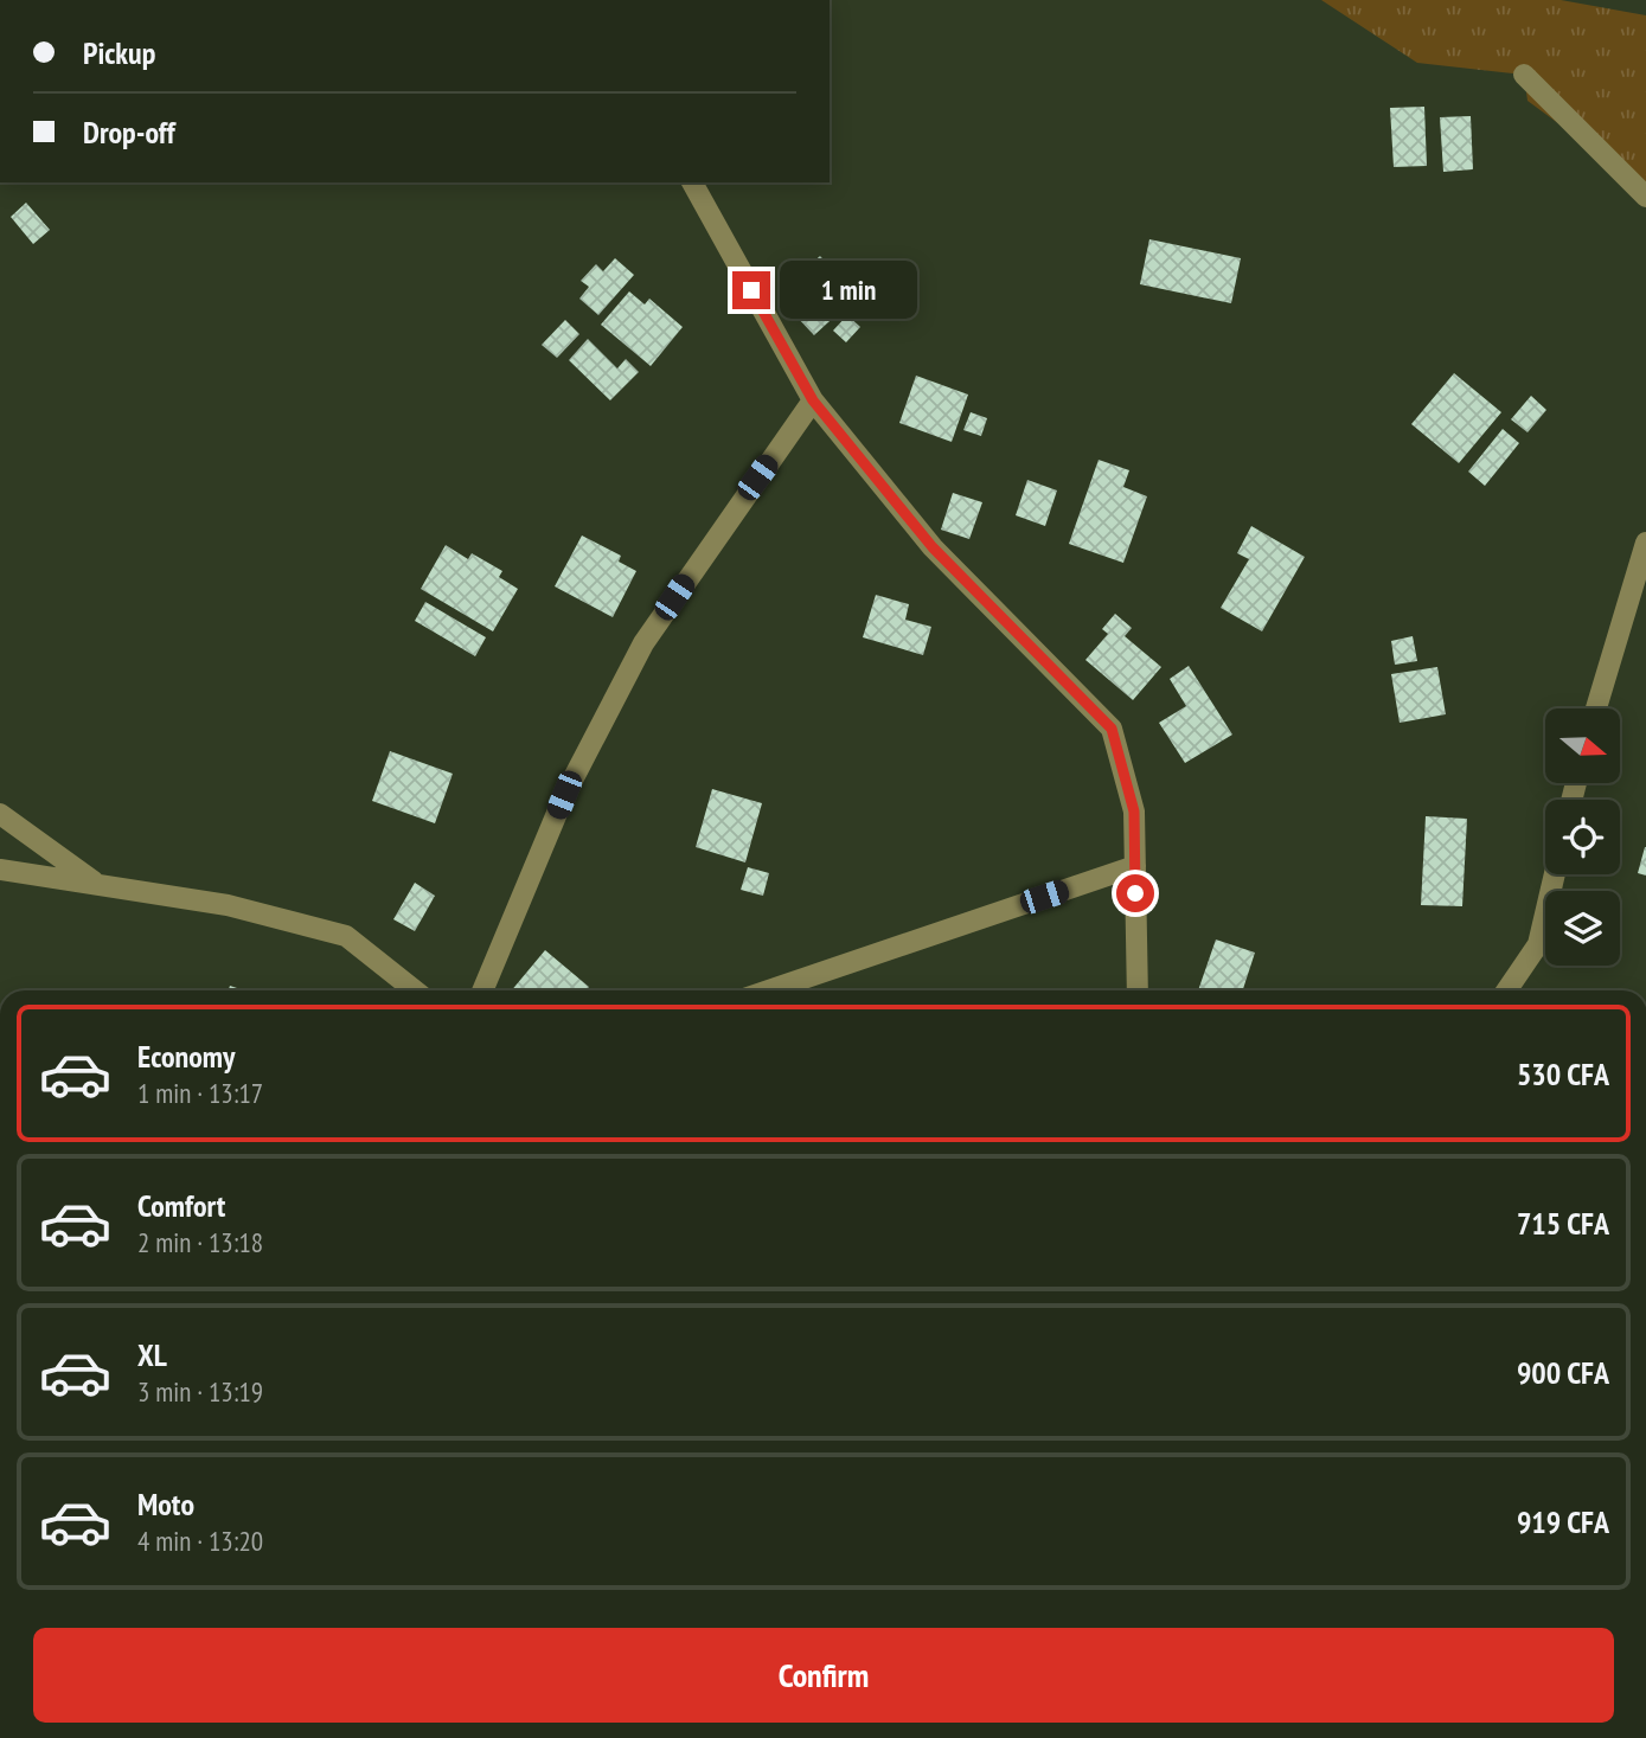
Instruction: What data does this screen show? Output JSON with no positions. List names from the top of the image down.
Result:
{
  "north": "right",
  "page": {
    "banner": ["Pickup", "Drop-off"],
    "bubble": "1 min",
    "list": [
      {
        "name": "Economy",
        "note": "1 min · 13:17",
        "value": "530 CFA"
      },
      {
        "name": "Comfort",
        "note": "2 min · 13:18",
        "value": "715 CFA"
      },
      {
        "name": "XL",
        "note": "3 min · 13:19",
        "value": "900 CFA"
      },
      {
        "name": "Moto",
        "note": "4 min · 13:20",
        "value": "919 CFA"
      }
    ],
    "buttons": "Confirm"
  }
}
